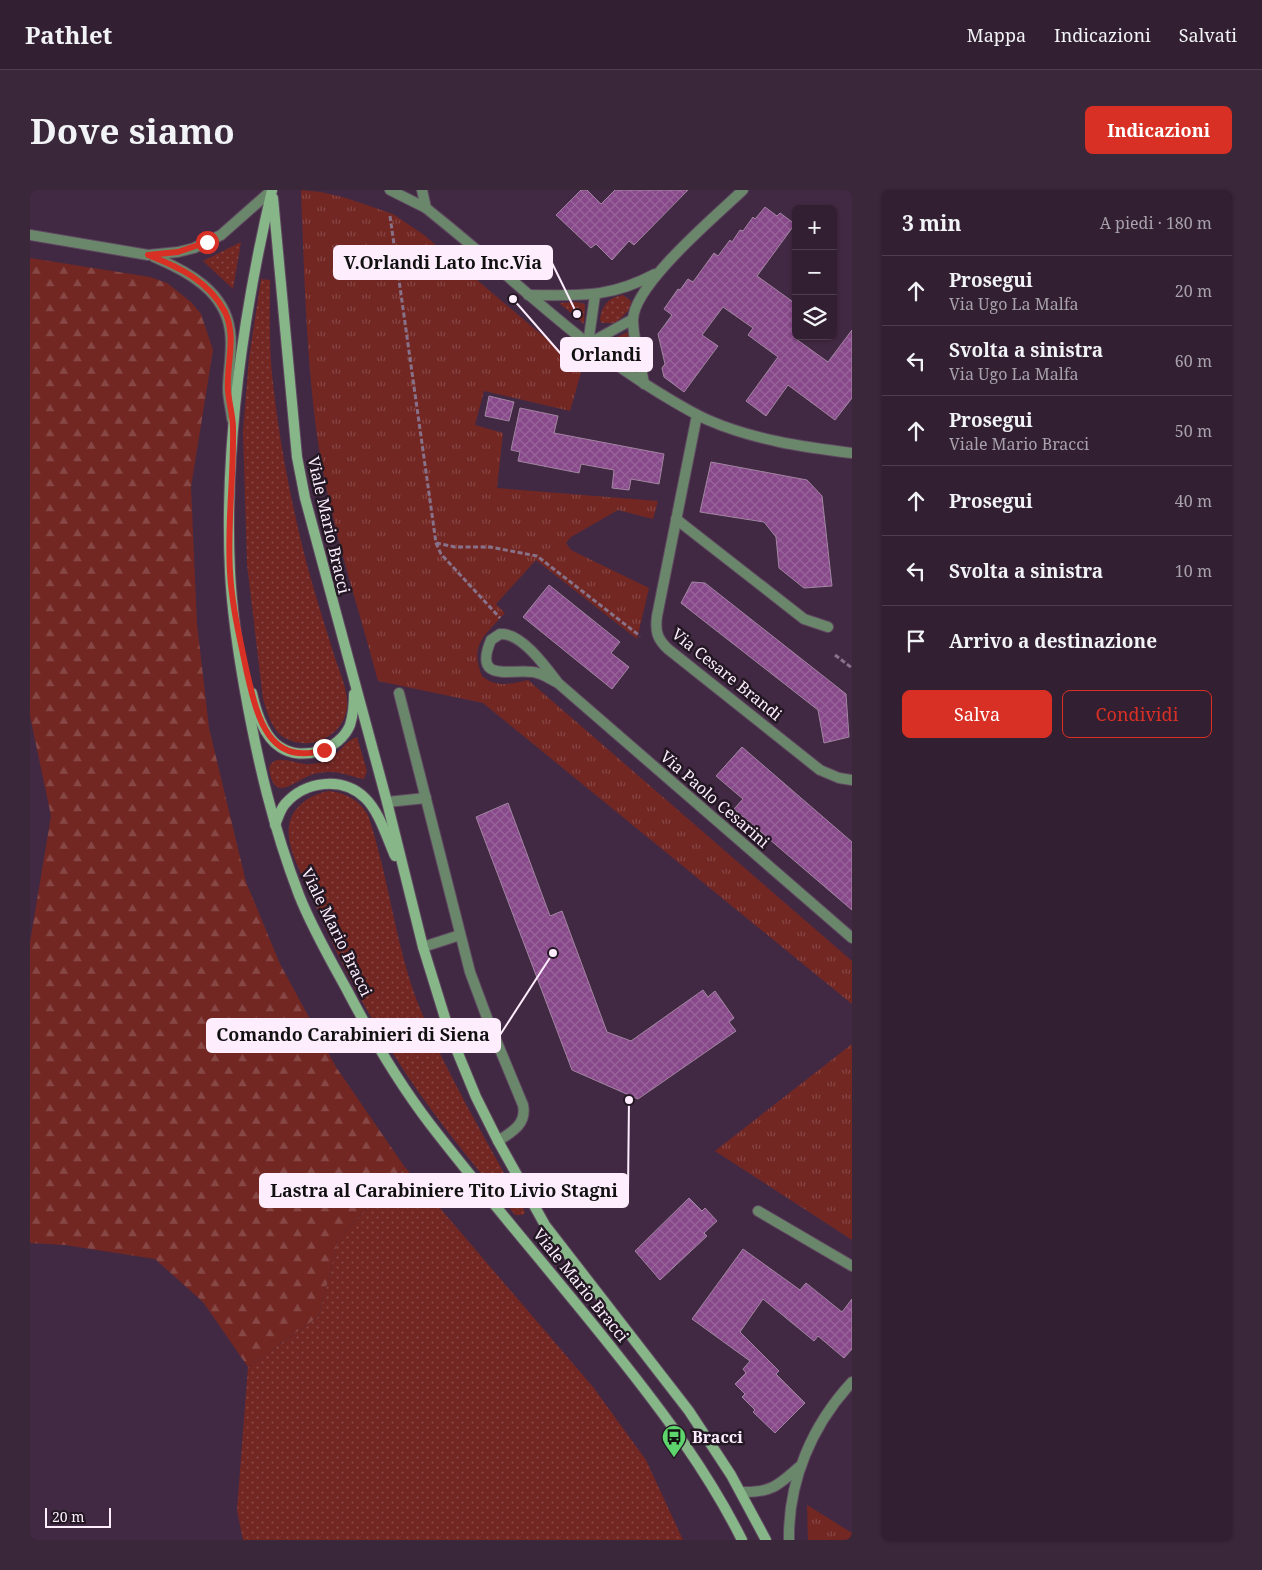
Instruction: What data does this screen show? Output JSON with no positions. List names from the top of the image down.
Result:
{
  "streets": {
    "main road": ["Viale Mario Bracci"],
    "street": ["Via Cesare Brandi", "Via Paolo Cesarini"]
  },
  "places": {
    "other": [
      "Orlandi",
      "V.Orlandi Lato Inc.Via",
      "Comando Carabinieri di Siena",
      "Lastra al Carabiniere Tito Livio Stagni"
    ],
    "bus stop": ["Bracci"]
  },
  "scale_bar": "20 m",
  "page": {
    "header": "Pathlet",
    "nav": ["Mappa", "Indicazioni", "Salvati"],
    "buttons": [
      "Indicazioni",
      ["Salva", "Condividi"]
    ],
    "title": "Dove siamo",
    "heading": ["3 min", "A piedi · 180 m"],
    "map_buttons": ["+", "−"],
    "list": [
      ["Prosegui", "Via Ugo La Malfa", "20 m"],
      ["Svolta a sinistra", "Via Ugo La Malfa", "60 m"],
      ["Prosegui", "Viale Mario Bracci", "50 m"],
      ["Prosegui", "40 m"],
      ["Svolta a sinistra", "10 m"],
      "Arrivo a destinazione"
    ],
    "scale": "20 m"
  }
}
